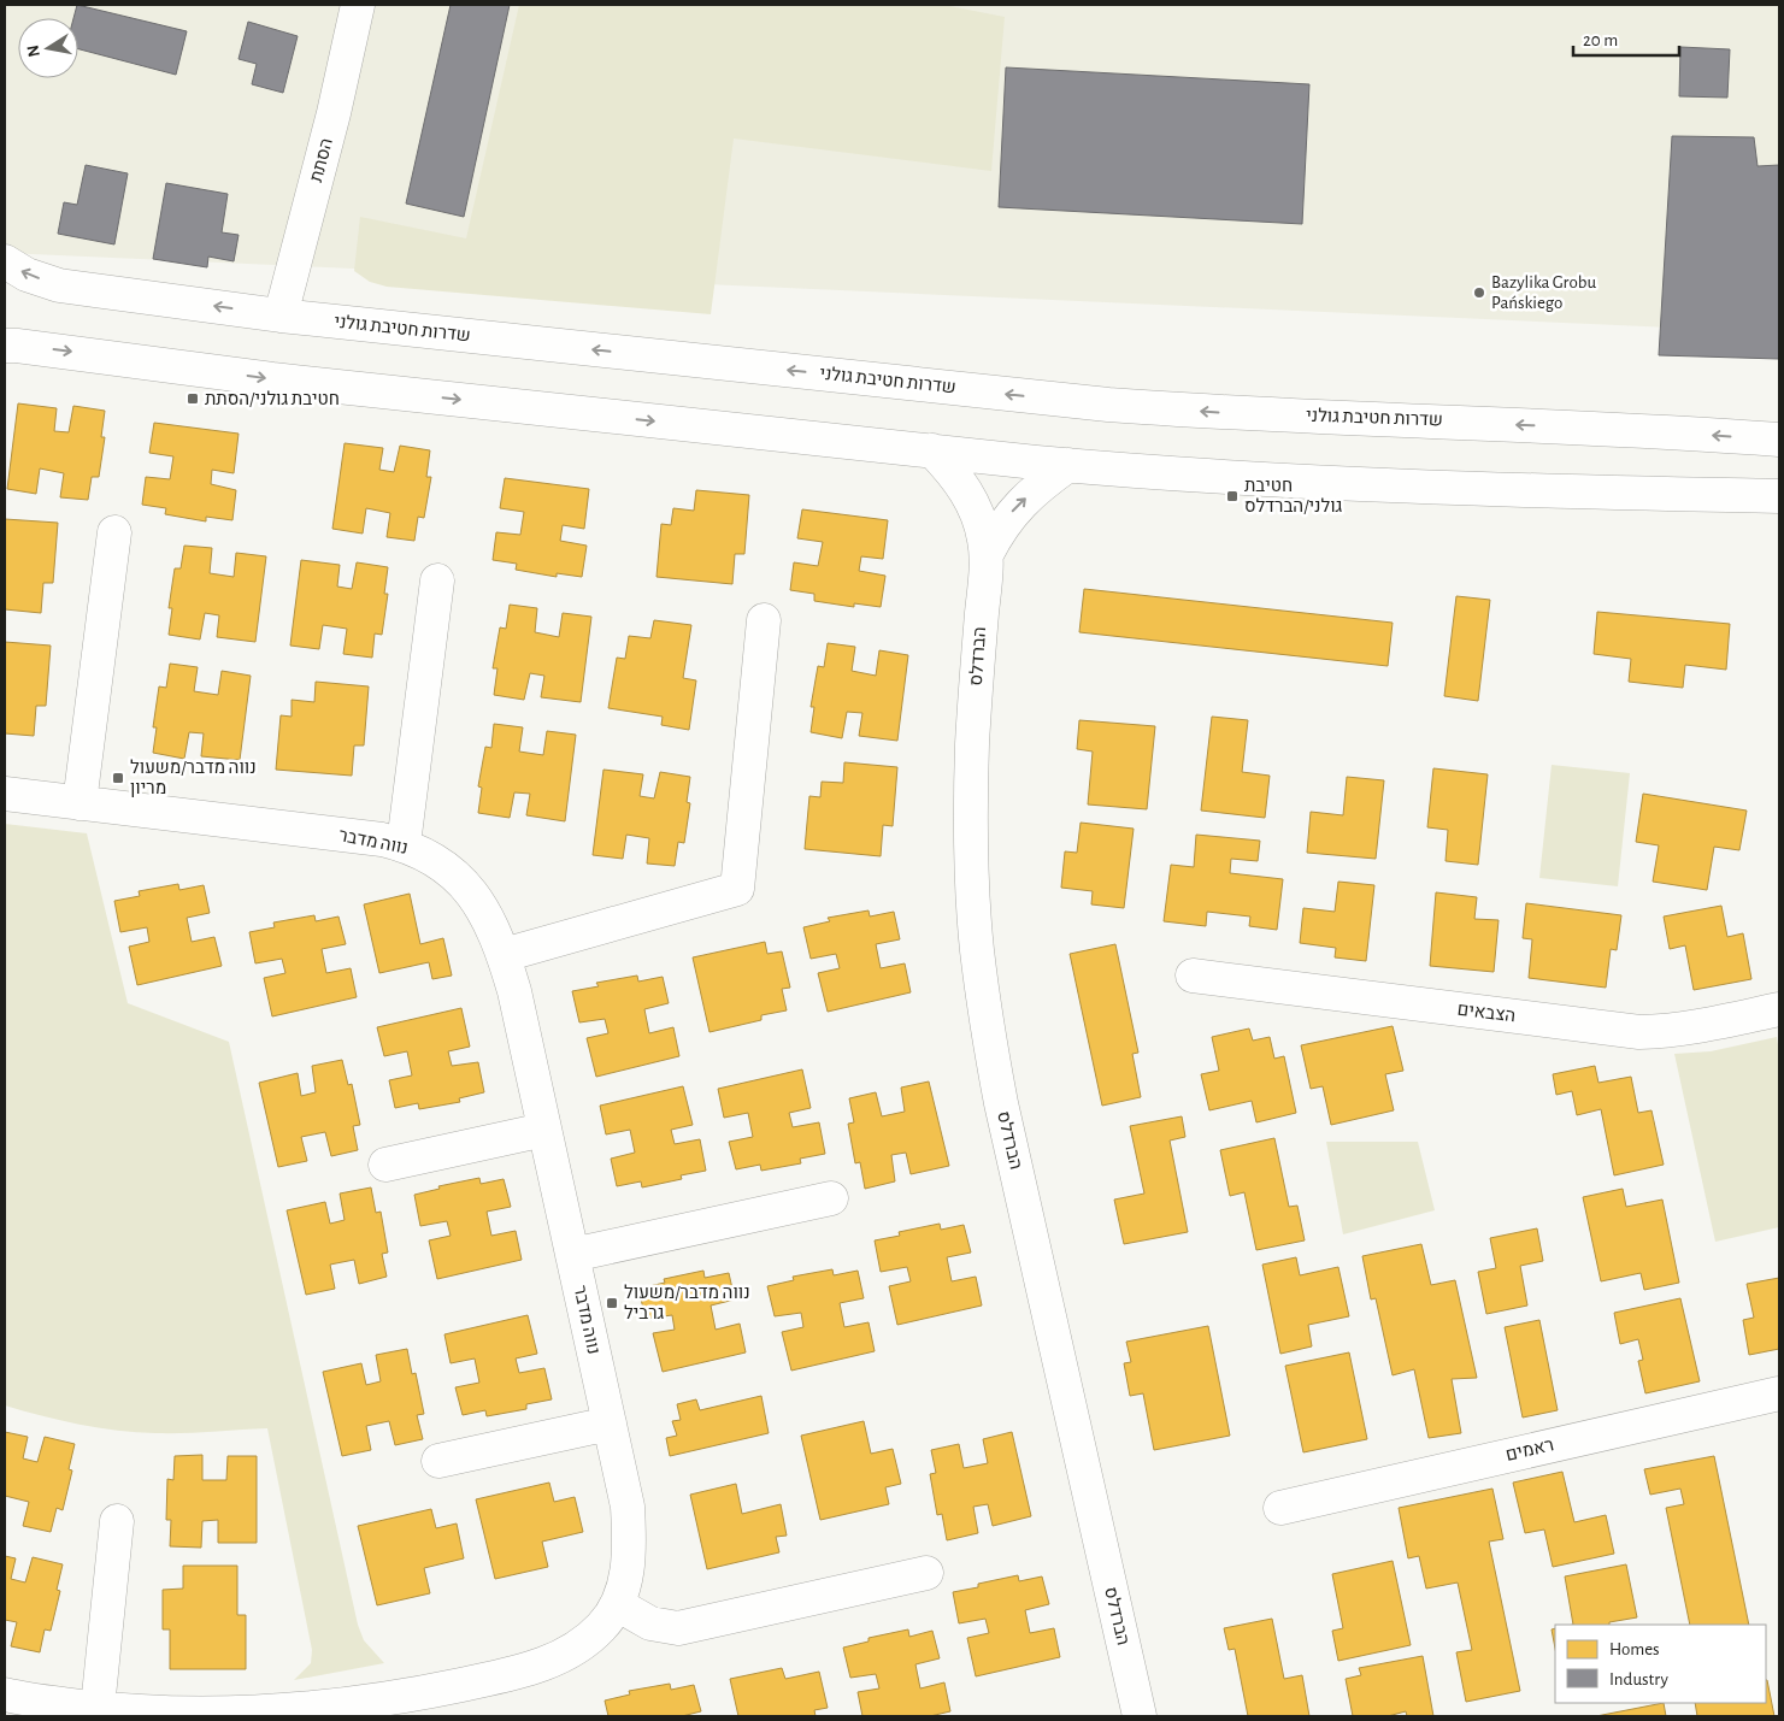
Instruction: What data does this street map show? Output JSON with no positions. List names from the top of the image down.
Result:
{
  "streets": {
    "street": [
      "הסתת",
      "שדרות חטיבת גולני",
      "הברדלס",
      "נווה מדבר",
      "הצבאים",
      "ראמים"
    ]
  },
  "crossings": [
    ["הסתת", "שדרות חטיבת גולני"]
  ],
  "places": {
    "other": ["Bazylika Grobu Pańskiego"],
    "transit": [
      "חטיבת גולני/הסתת",
      "חטיבת גולני/הברדלס",
      "נווה מדבר/משעול מריון",
      "נווה מדבר/משעול גרביל"
    ]
  },
  "legend": ["Homes", "Industry"],
  "scale_bar": "20 m",
  "north": "left"
}
